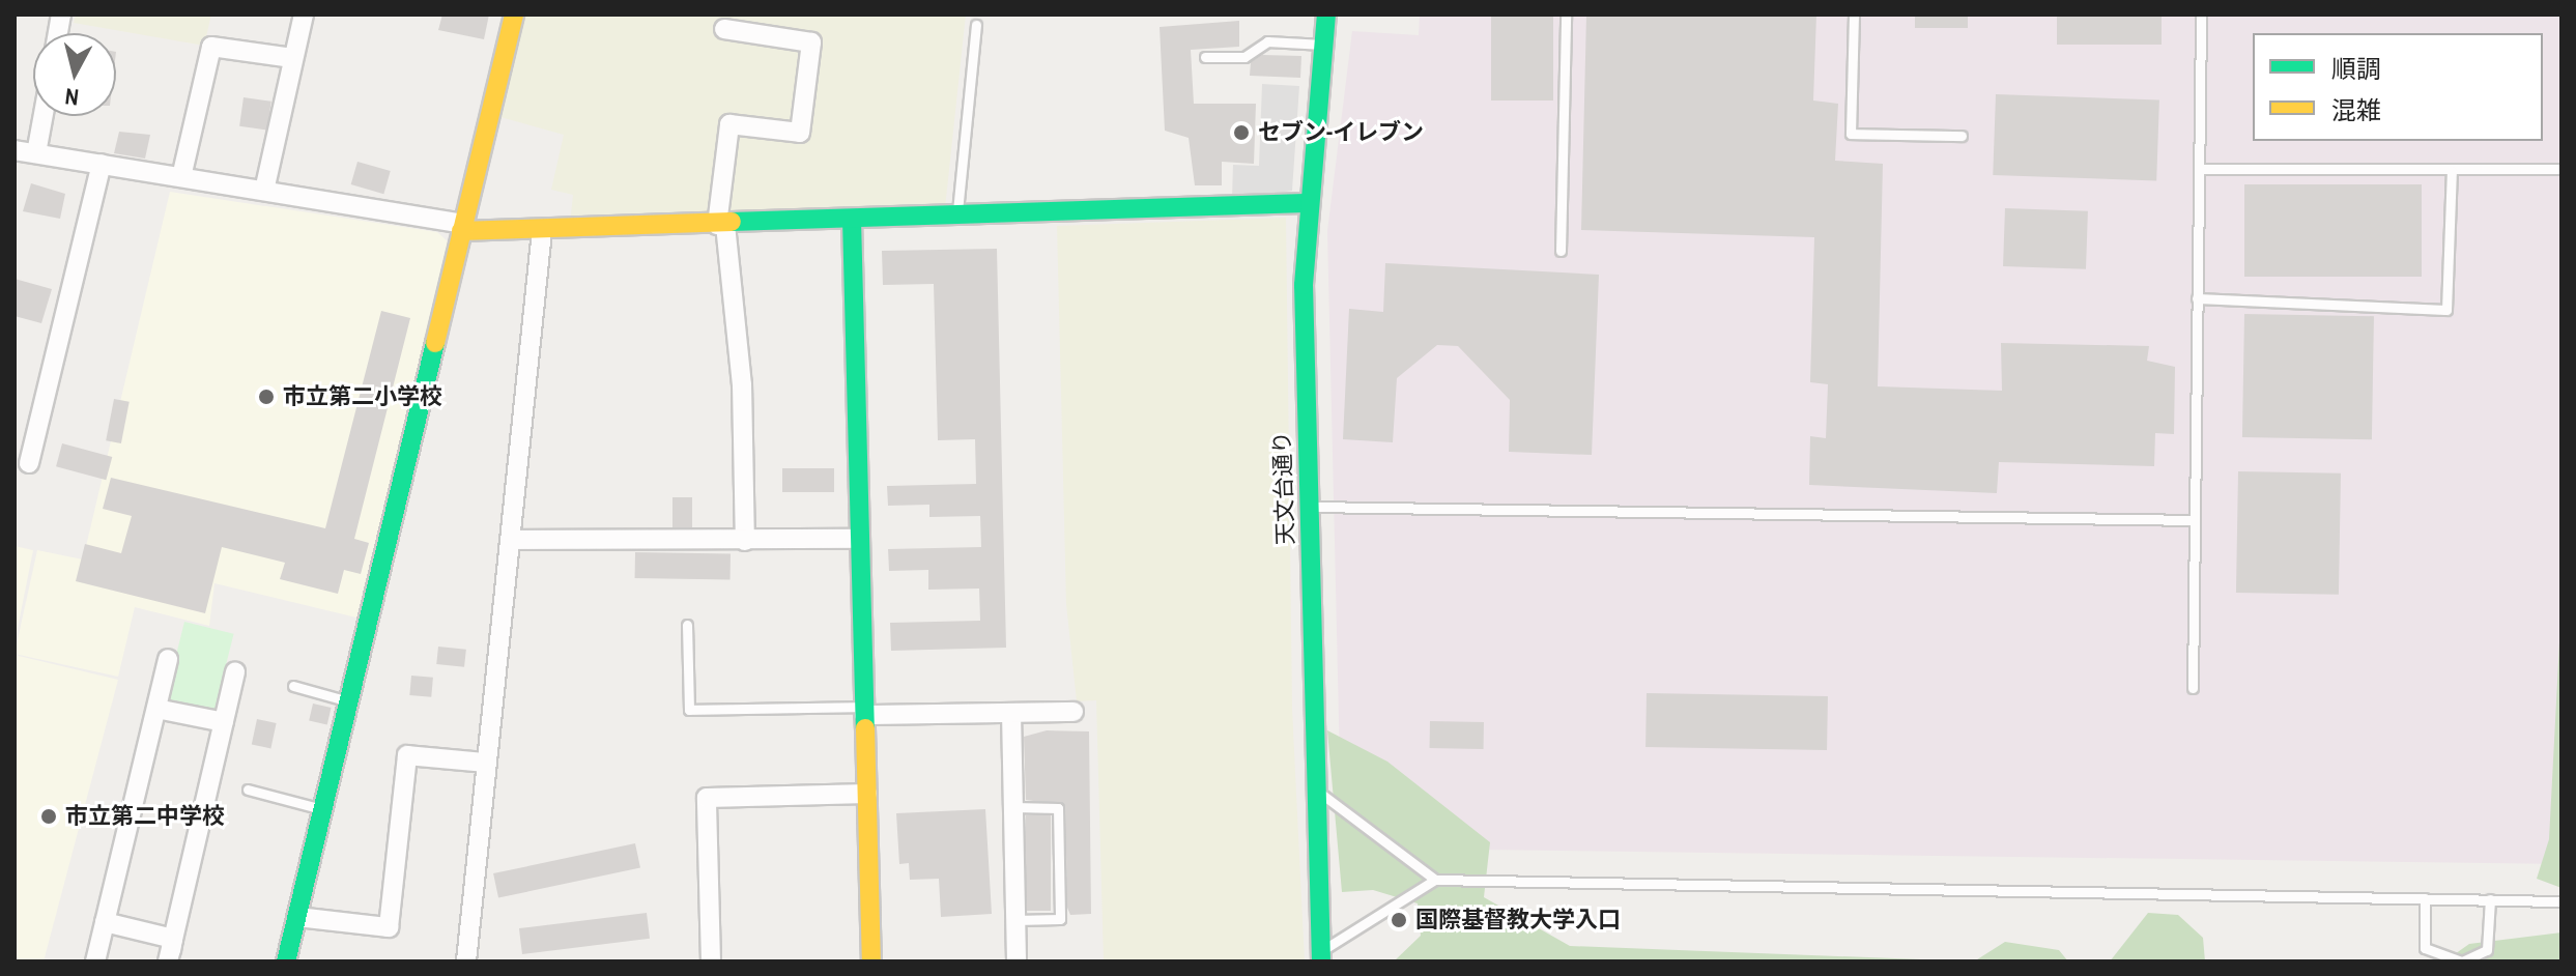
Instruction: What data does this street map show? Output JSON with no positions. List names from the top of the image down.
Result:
{
  "streets": {
    "street": ["天文台通り"]
  },
  "places": [
    "セブン-イレブン",
    "市立第二小学校",
    "市立第二中学校",
    "国際基督教大学入口"
  ],
  "legend": ["順調", "混雑"],
  "north": "bottom"
}
